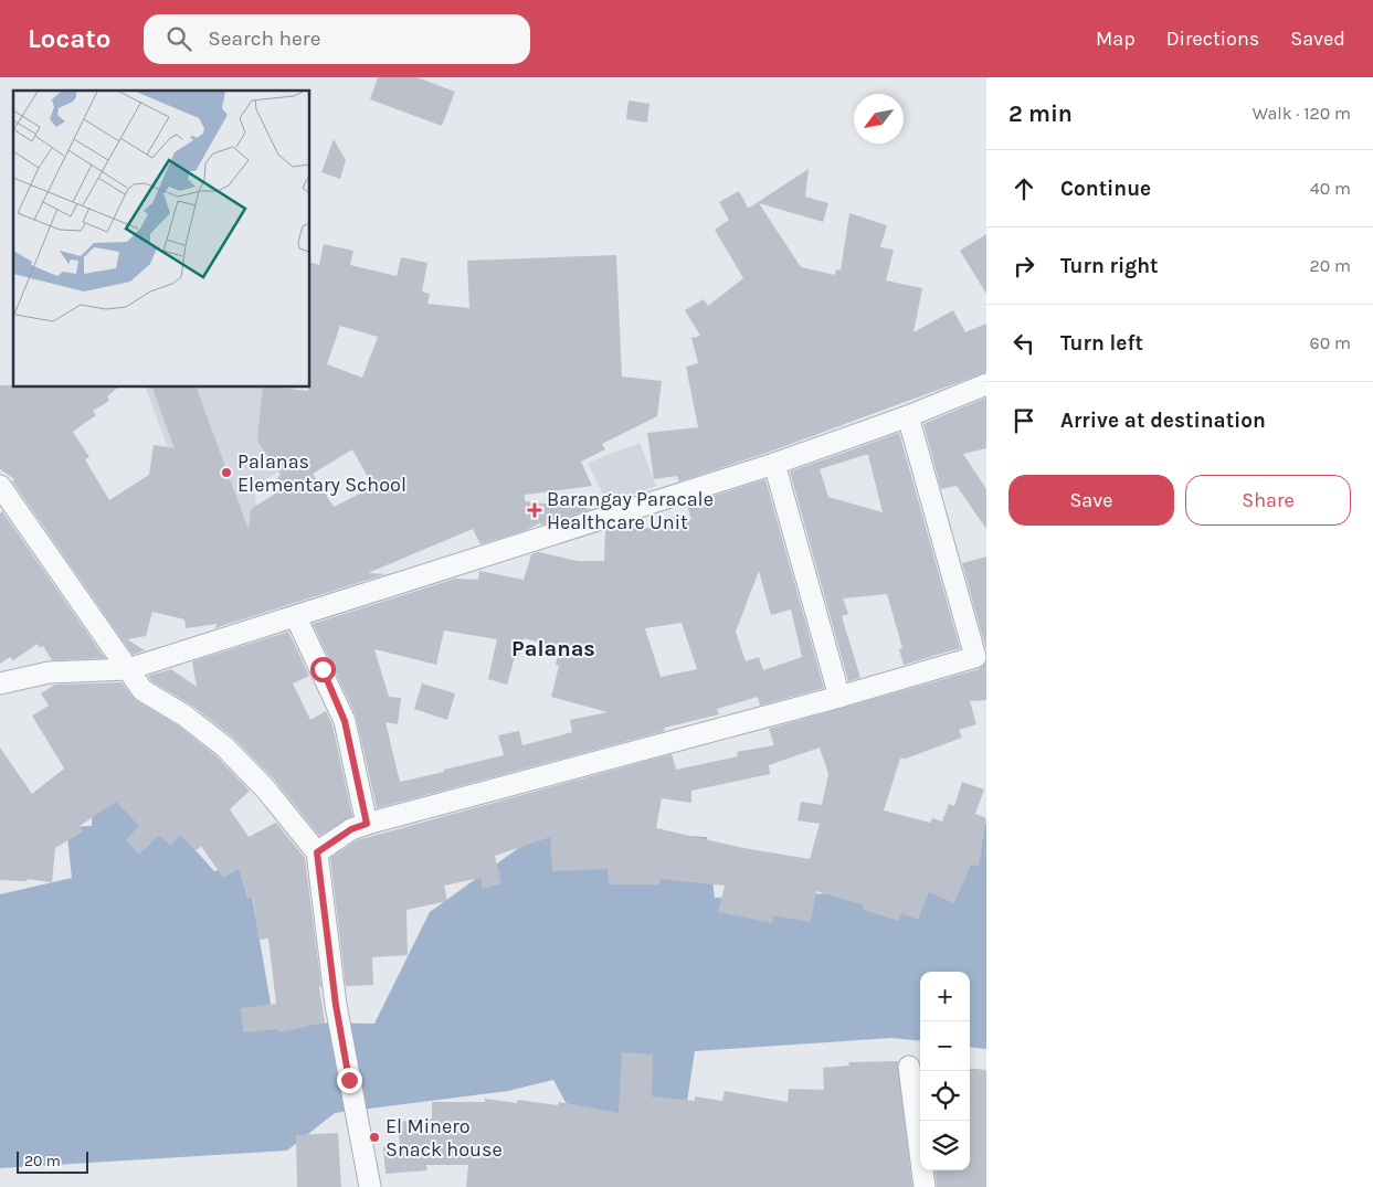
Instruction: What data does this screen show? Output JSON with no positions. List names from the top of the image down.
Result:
{
  "districts": ["Palanas"],
  "places": {
    "other": ["Palanas Elementary School", "El Minero Snack house"],
    "health": ["Barangay Paracale Healthcare Unit"]
  },
  "scale_bar": "20 m",
  "north": "bottom left",
  "page": {
    "header": "Locato",
    "search": "Search here",
    "nav": ["Map", "Directions", "Saved"],
    "heading": ["2 min", "Walk · 120 m"],
    "list": [
      ["Continue", "40 m"],
      ["Turn right", "20 m"],
      ["Turn left", "60 m"],
      "Arrive at destination"
    ],
    "buttons": ["Save", "Share"],
    "map_buttons": ["+", "−"],
    "scale": "20 m"
  }
}
